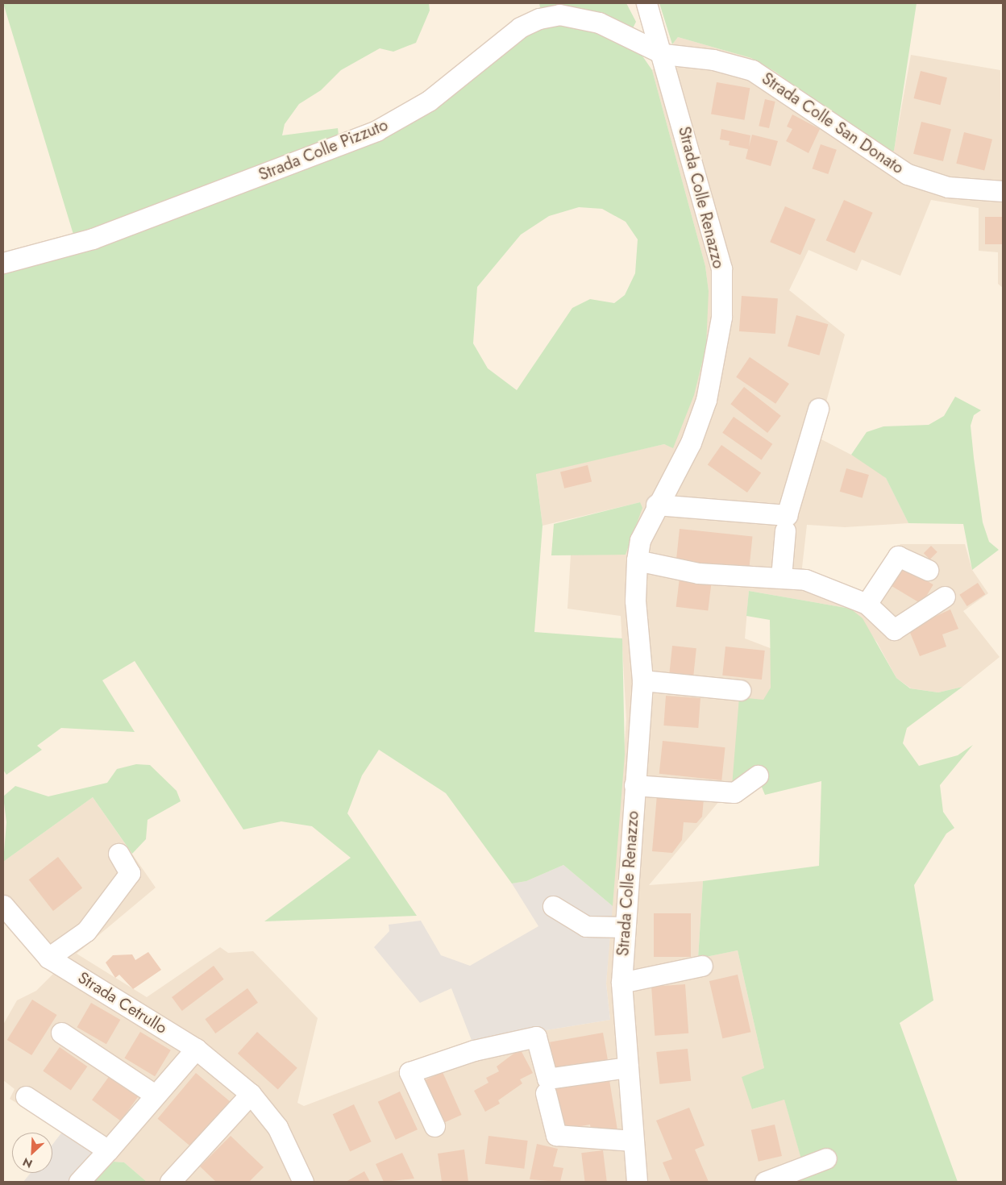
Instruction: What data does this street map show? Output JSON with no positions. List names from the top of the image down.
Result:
{
  "streets": {
    "street": [
      "Strada Colle San Donato",
      "Strada Colle Pizzuto",
      "Strada Colle Renazzo",
      "Strada Cetrullo"
    ]
  },
  "crossings": [
    ["Strada Colle San Donato", "Strada Colle Pizzuto"],
    ["Strada Colle San Donato", "Strada Colle Renazzo"],
    ["Strada Colle Pizzuto", "Strada Colle Renazzo"]
  ],
  "north": "bottom left"
}
